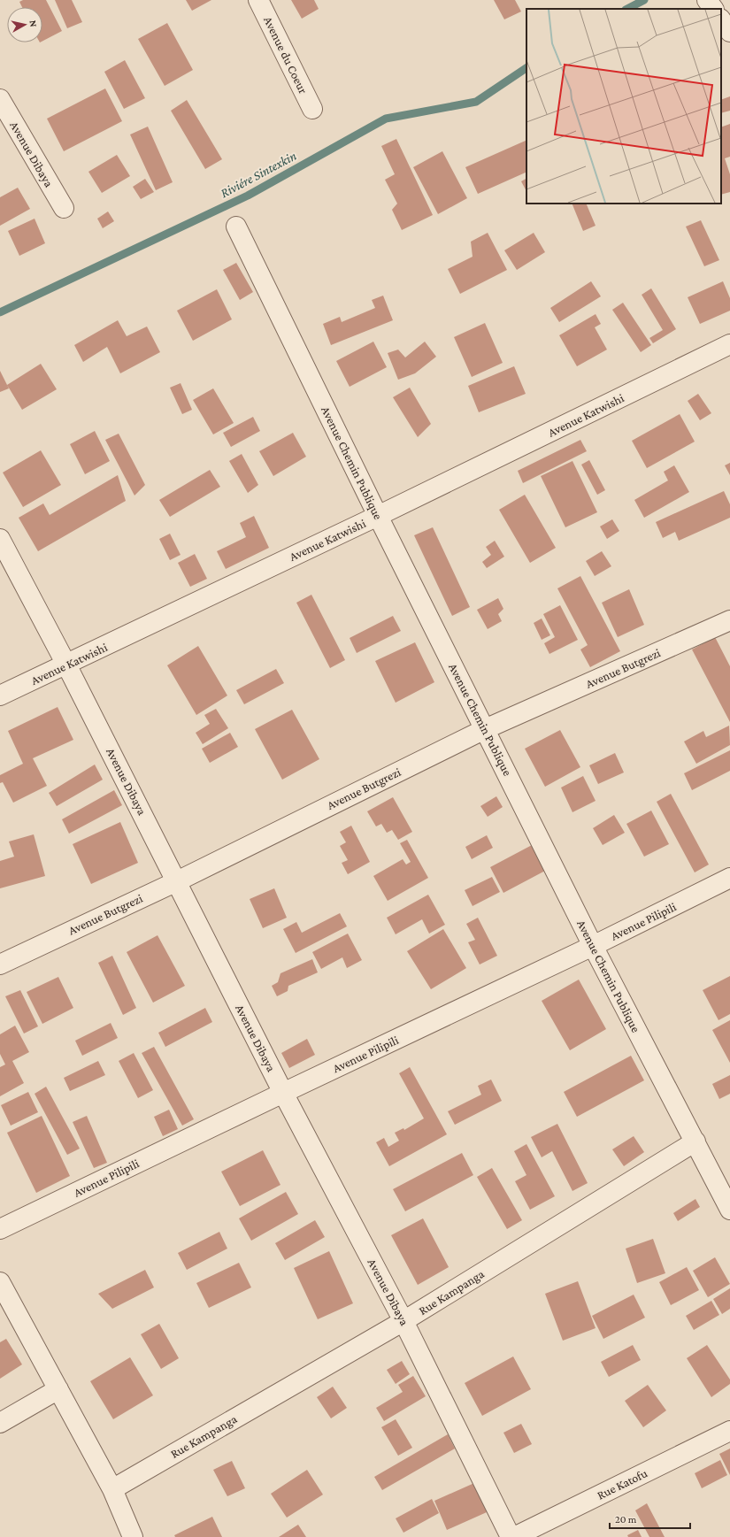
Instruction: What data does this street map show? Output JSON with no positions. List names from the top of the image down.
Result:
{
  "streets": {
    "street": [
      "Avenue du Coeur",
      "Avenue Dibaya",
      "Avenue Katwishi",
      "Avenue Chemin Publique",
      "Avenue Butgrezi",
      "Avenue Pilipili",
      "Rue Kampanga",
      "Rue Katofu"
    ]
  },
  "crossings": [
    ["Avenue Dibaya", "Avenue Katwishi"],
    ["Avenue Dibaya", "Avenue Butgrezi"],
    ["Avenue Dibaya", "Avenue Pilipili"],
    ["Avenue Dibaya", "Rue Kampanga"],
    ["Avenue Katwishi", "Avenue Chemin Publique"],
    ["Avenue Chemin Publique", "Avenue Butgrezi"],
    ["Avenue Chemin Publique", "Avenue Pilipili"],
    ["Avenue Chemin Publique", "Rue Kampanga"]
  ],
  "water": ["Riviére Sintexkin"],
  "scale_bar": "20 m",
  "north": "right"
}
